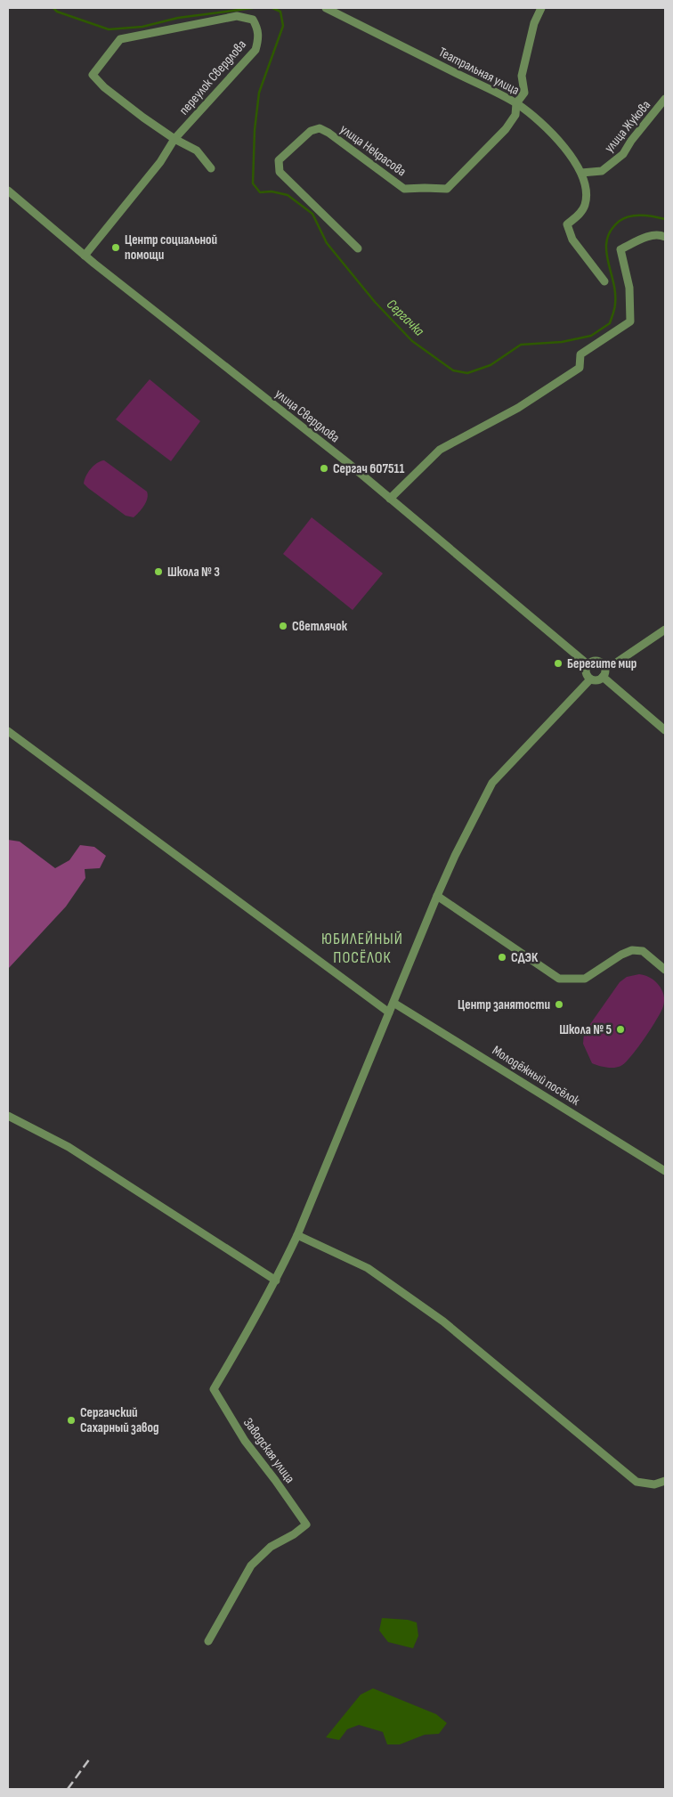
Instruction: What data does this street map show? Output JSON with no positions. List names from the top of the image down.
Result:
{
  "streets": {
    "street": [
      "Театральная улица",
      "переулок Свердлова",
      "улица Жукова",
      "улица Некрасова",
      "улица Свердлова",
      "Молодёжный посёлок",
      "Заводская улица"
    ]
  },
  "crossings": [
    ["Театральная улица", "улица Жукова"],
    ["Театральная улица", "улица Некрасова"],
    ["переулок Свердлова", "улица Свердлова"]
  ],
  "districts": ["ЮБИЛЕЙНЫЙ ПОСЁЛОК"],
  "water": ["Сергачка"],
  "places": [
    "Центр социальной помощи",
    "Сергач 607511",
    "Школа № 3",
    "Светлячок",
    "Берегите мир",
    "СДЭК",
    "Центр занятости",
    "Школа № 5",
    "Сергачский Сахарный завод"
  ]
}
